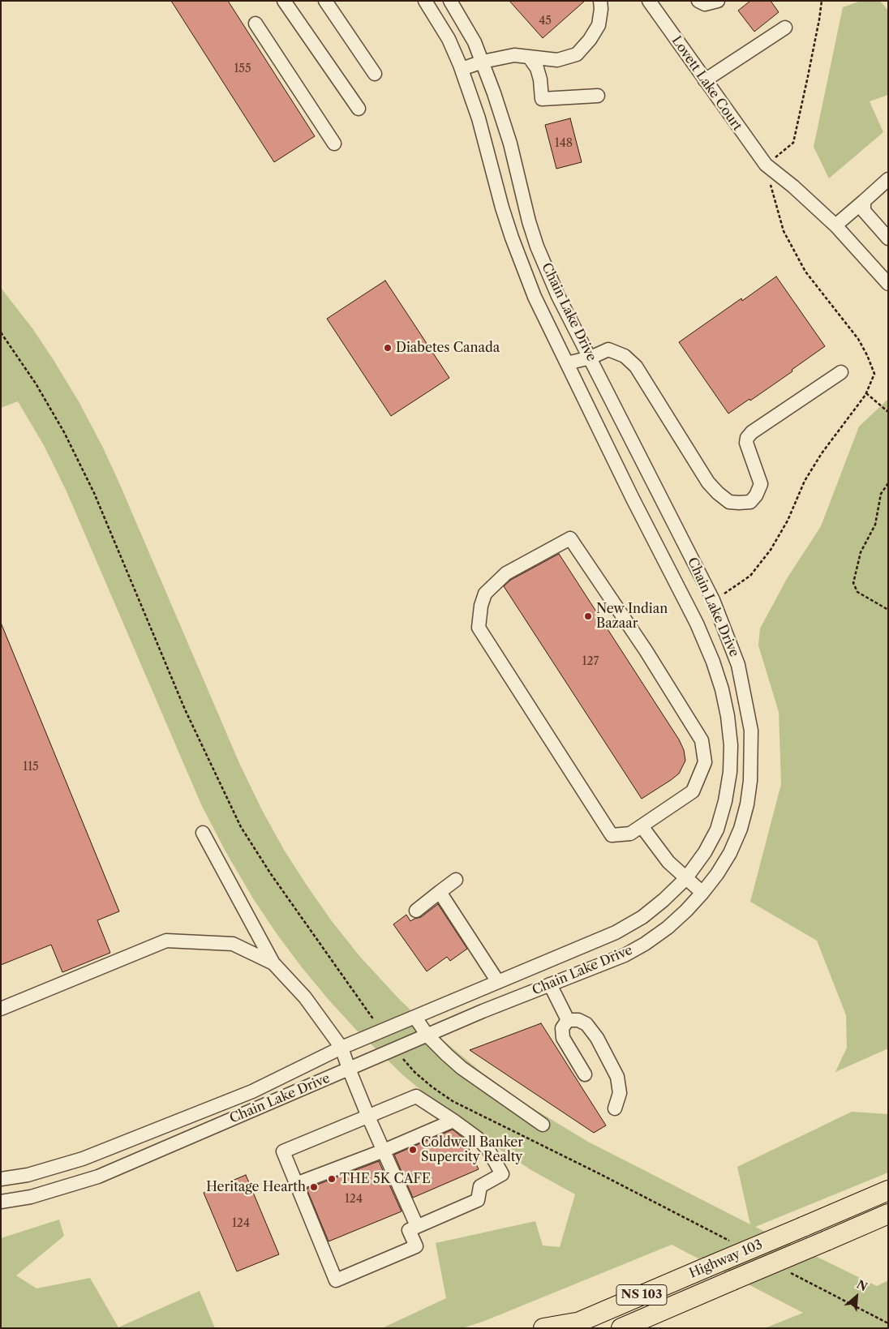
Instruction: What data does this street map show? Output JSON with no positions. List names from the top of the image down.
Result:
{
  "streets": {
    "highway": ["Highway 103", "NS 103"],
    "street": ["Lovett Lake Court", "Chain Lake Drive"]
  },
  "places": [
    "Diabetes Canada",
    "New Indian Bazaar",
    "Coldwell Banker Supercity Realty",
    "THE 5K CAFE",
    "Heritage Hearth"
  ],
  "house_numbers": [
    "45",
    "155",
    "148",
    "127",
    "115",
    "124",
    "124"
  ],
  "north": "top right"
}
